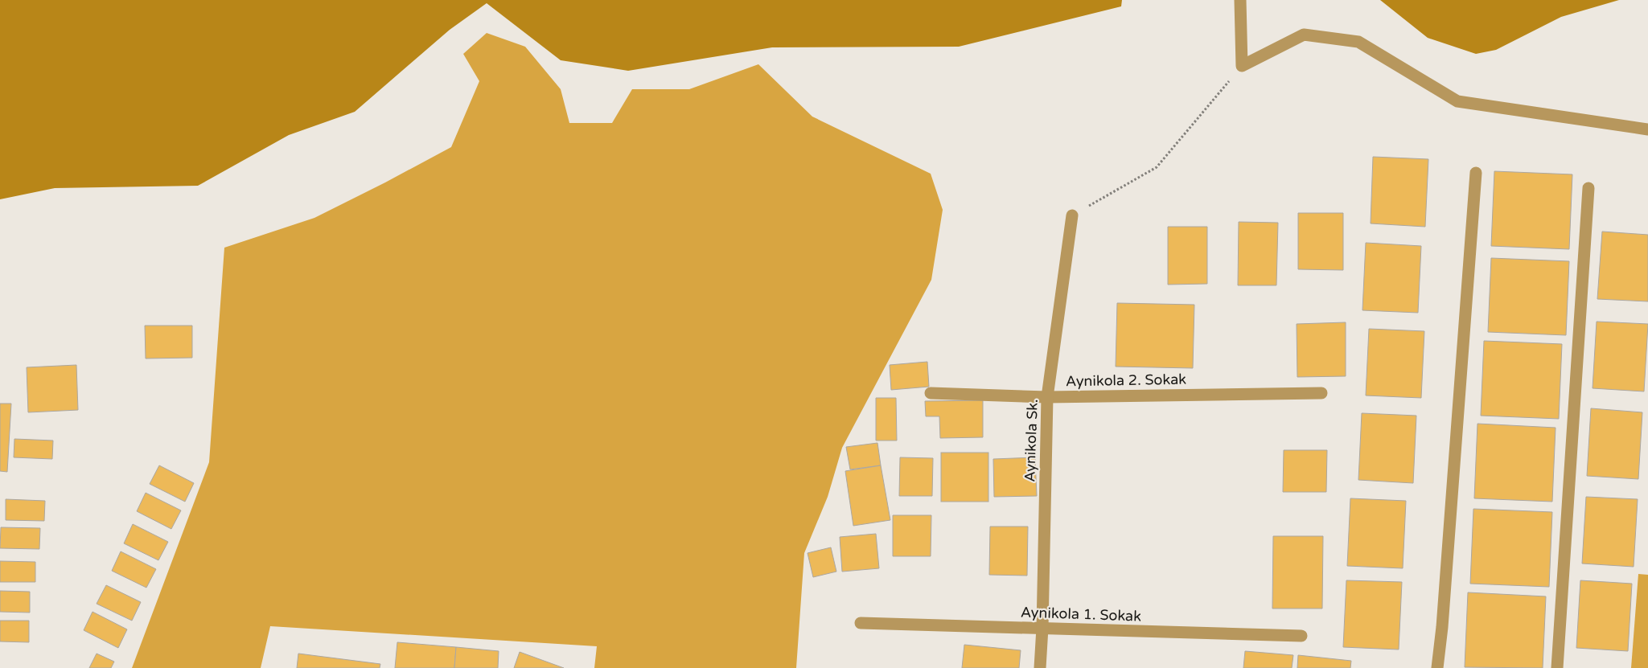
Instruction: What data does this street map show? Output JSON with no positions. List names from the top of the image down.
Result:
{
  "streets": {
    "street": ["Aynikola 2. Sokak", "Aynikola Sk.", "Aynikola 1. Sokak"]
  },
  "crossings": [
    ["Aynikola 2. Sokak", "Aynikola Sk."],
    ["Aynikola Sk.", "Aynikola 1. Sokak"]
  ]
}
